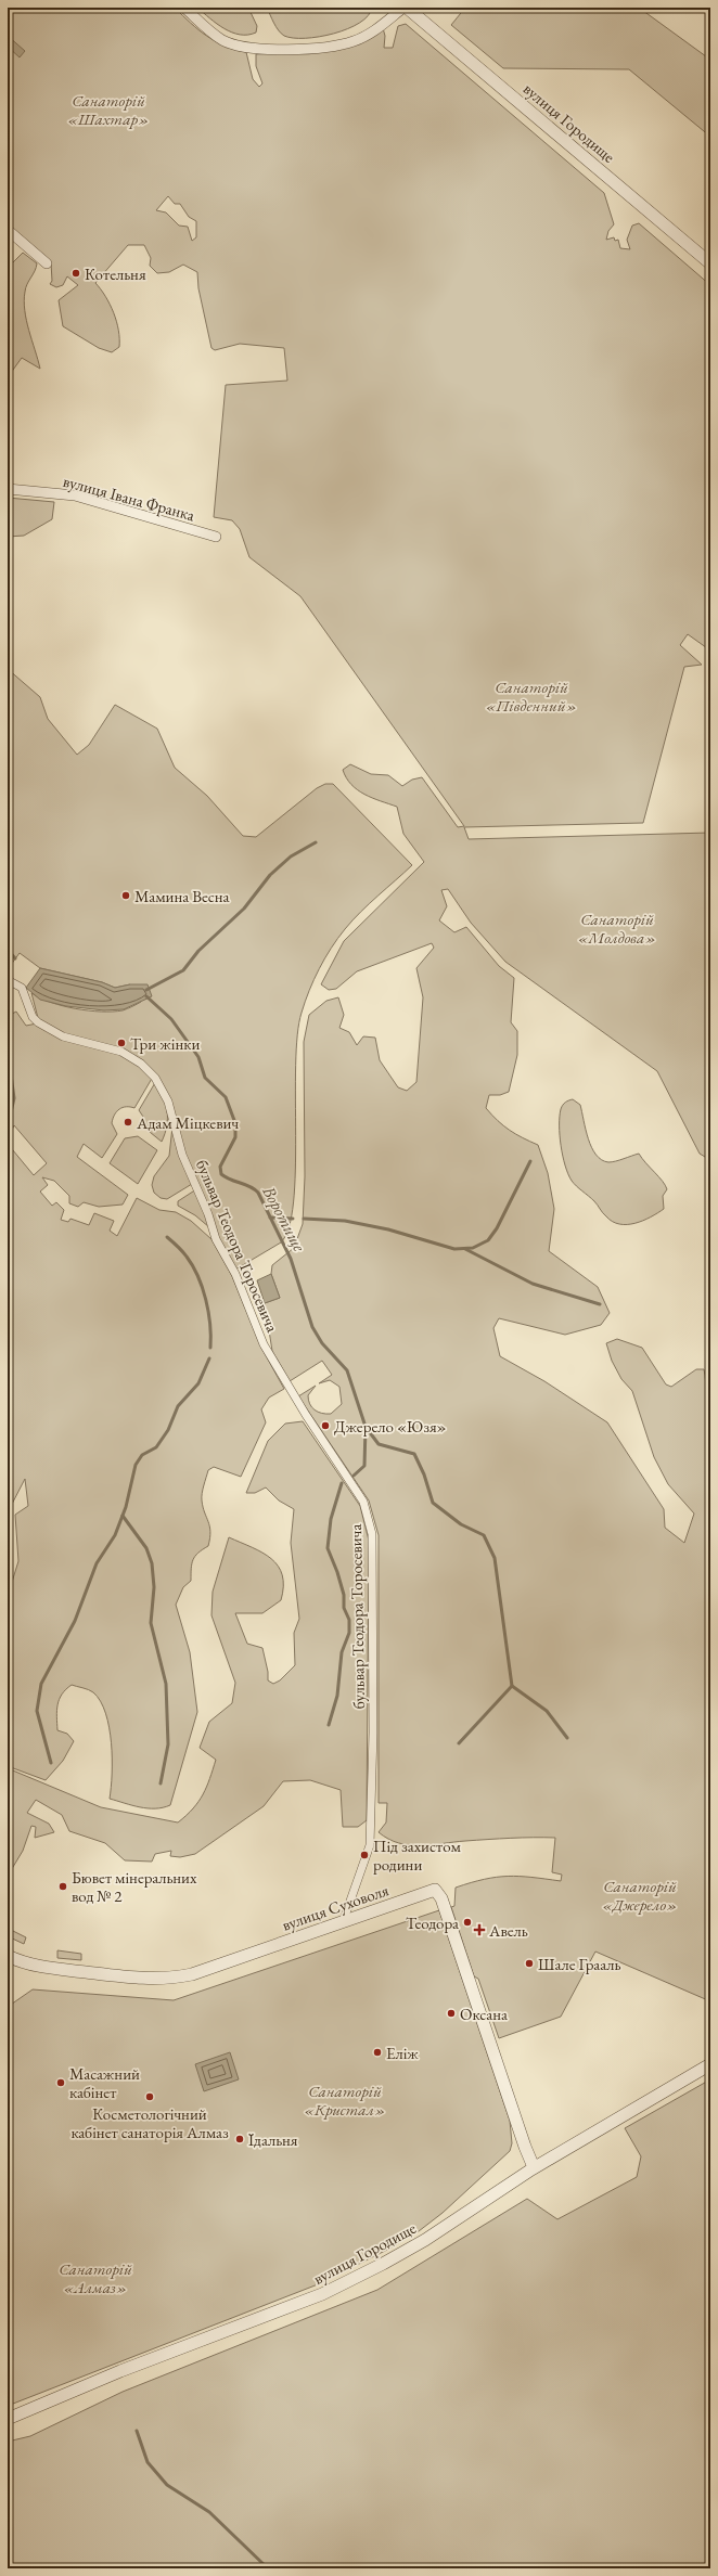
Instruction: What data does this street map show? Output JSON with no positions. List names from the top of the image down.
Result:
{
  "streets": {
    "street": [
      "вулиця Городище",
      "вулиця Івана Франка",
      "бульвар Теодора Торосевича",
      "вулиця Суховоля"
    ]
  },
  "crossings": [
    ["вулиця Городище", "вулиця Суховоля"],
    ["бульвар Теодора Торосевича", "вулиця Суховоля"]
  ],
  "water": ["Воротище"],
  "parks": [
    "Санаторій «Шахтар»",
    "Санаторій «Південний»",
    "Санаторій «Молдова»",
    "Санаторій «Джерело»",
    "Санаторій «Кристал»",
    "Санаторій «Алмаз»"
  ],
  "places": {
    "other": [
      "Котельня",
      "Мамина Весна",
      "Три жінки",
      "Адам Міцкевич",
      "Джерело «Юзя»",
      "Під захистом родини",
      "Бювет мінеральних вод № 2",
      "Теодора",
      "Шале Грааль",
      "Оксана",
      "Еліж",
      "Масажний кабінет",
      "Косметологічний кабінет санаторія Алмаз",
      "Їдальня"
    ],
    "health": ["Авель"]
  }
}
